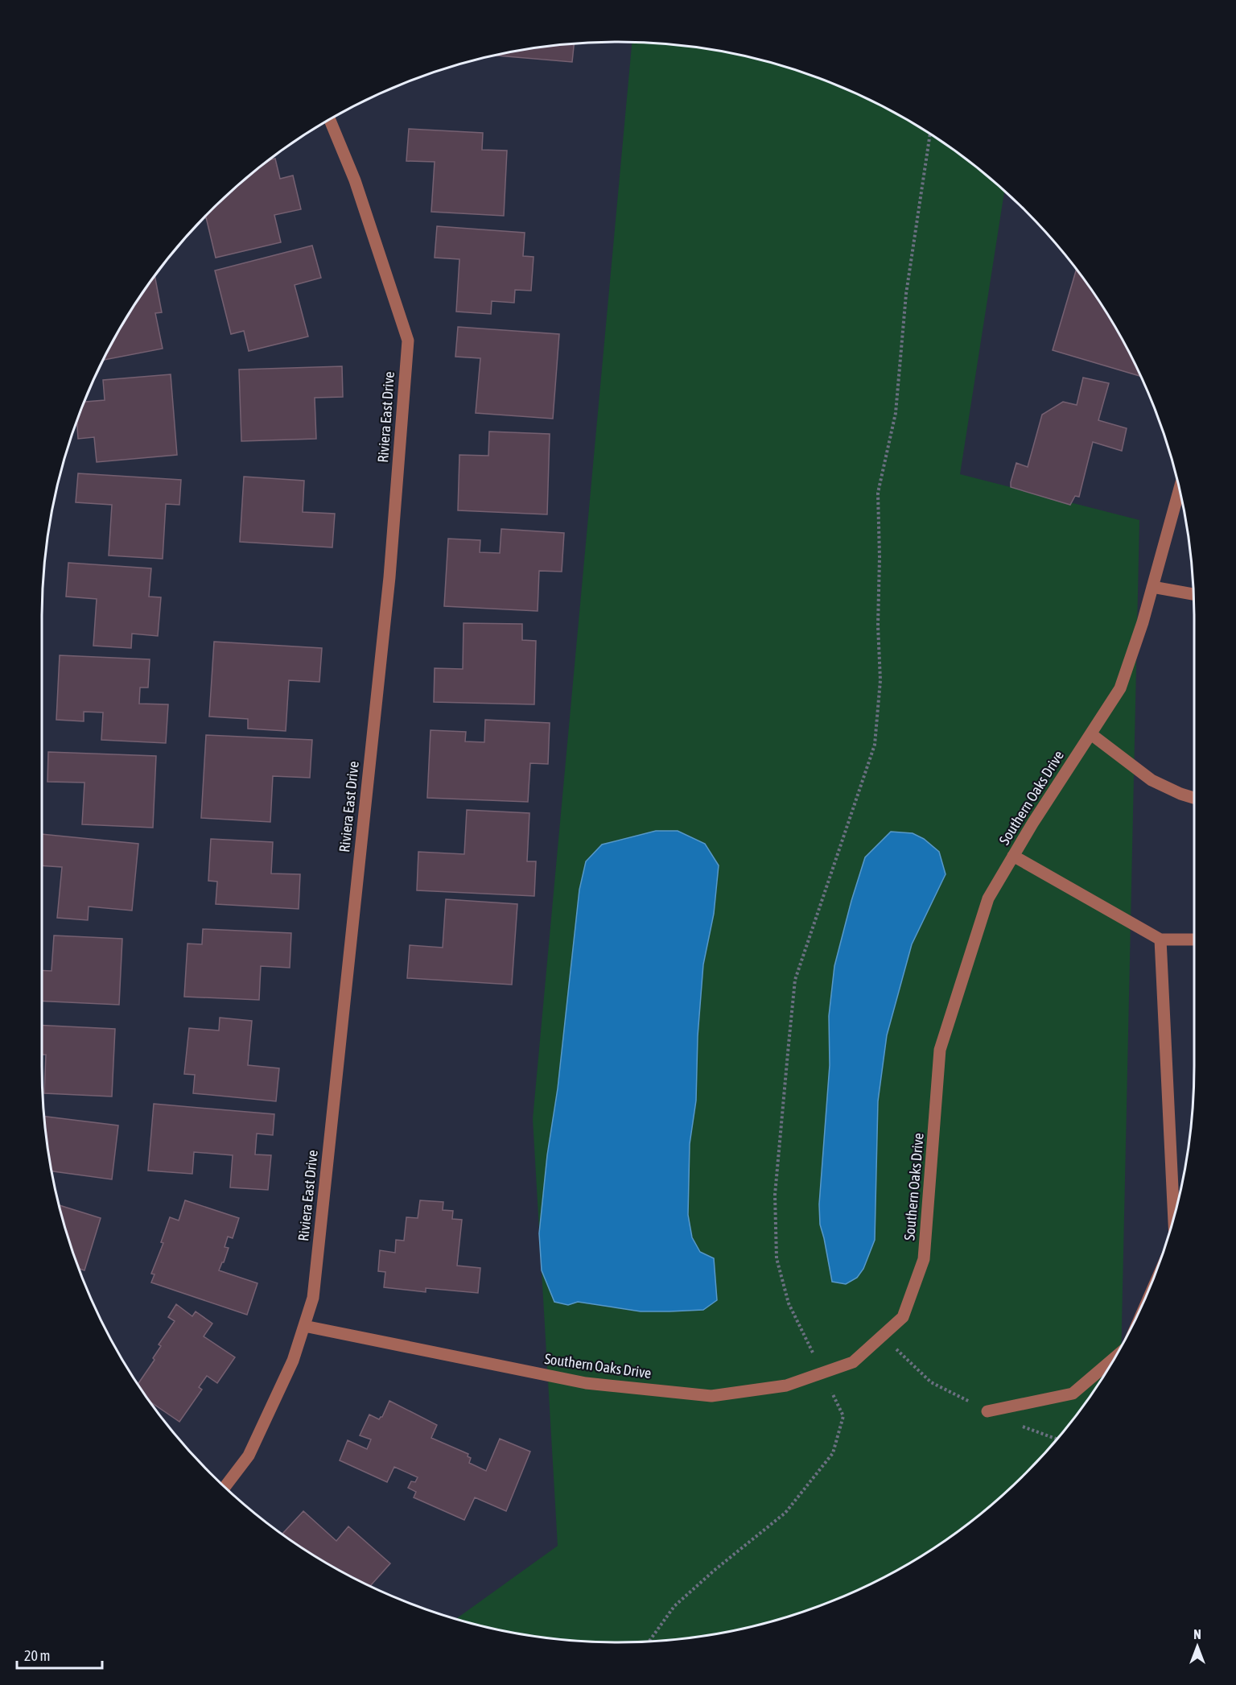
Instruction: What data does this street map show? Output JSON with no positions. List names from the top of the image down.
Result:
{
  "streets": {
    "street": ["Riviera East Drive", "Southern Oaks Drive"]
  },
  "crossings": [
    ["Riviera East Drive", "Southern Oaks Drive"]
  ],
  "scale_bar": "20 m",
  "north": "top"
}
